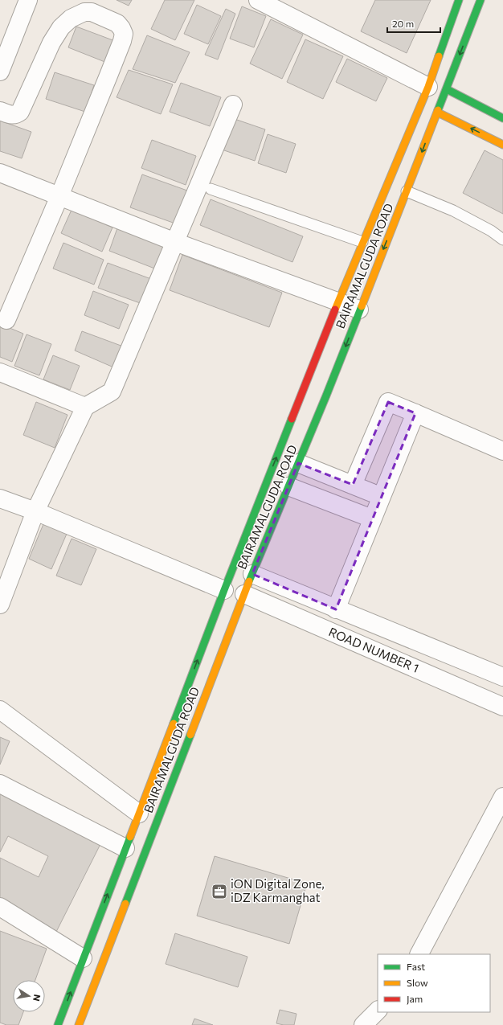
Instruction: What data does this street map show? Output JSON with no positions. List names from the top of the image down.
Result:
{
  "streets": {
    "main road": ["BAIRAMALGUDA ROAD"],
    "street": ["ROAD NUMBER 1"]
  },
  "crossings": [
    ["BAIRAMALGUDA ROAD", "ROAD NUMBER 1"]
  ],
  "places": {
    "office": ["iON Digital Zone, iDZ Karmanghat"]
  },
  "legend": ["Fast", "Slow", "Jam"],
  "scale_bar": "20 m",
  "north": "right"
}
